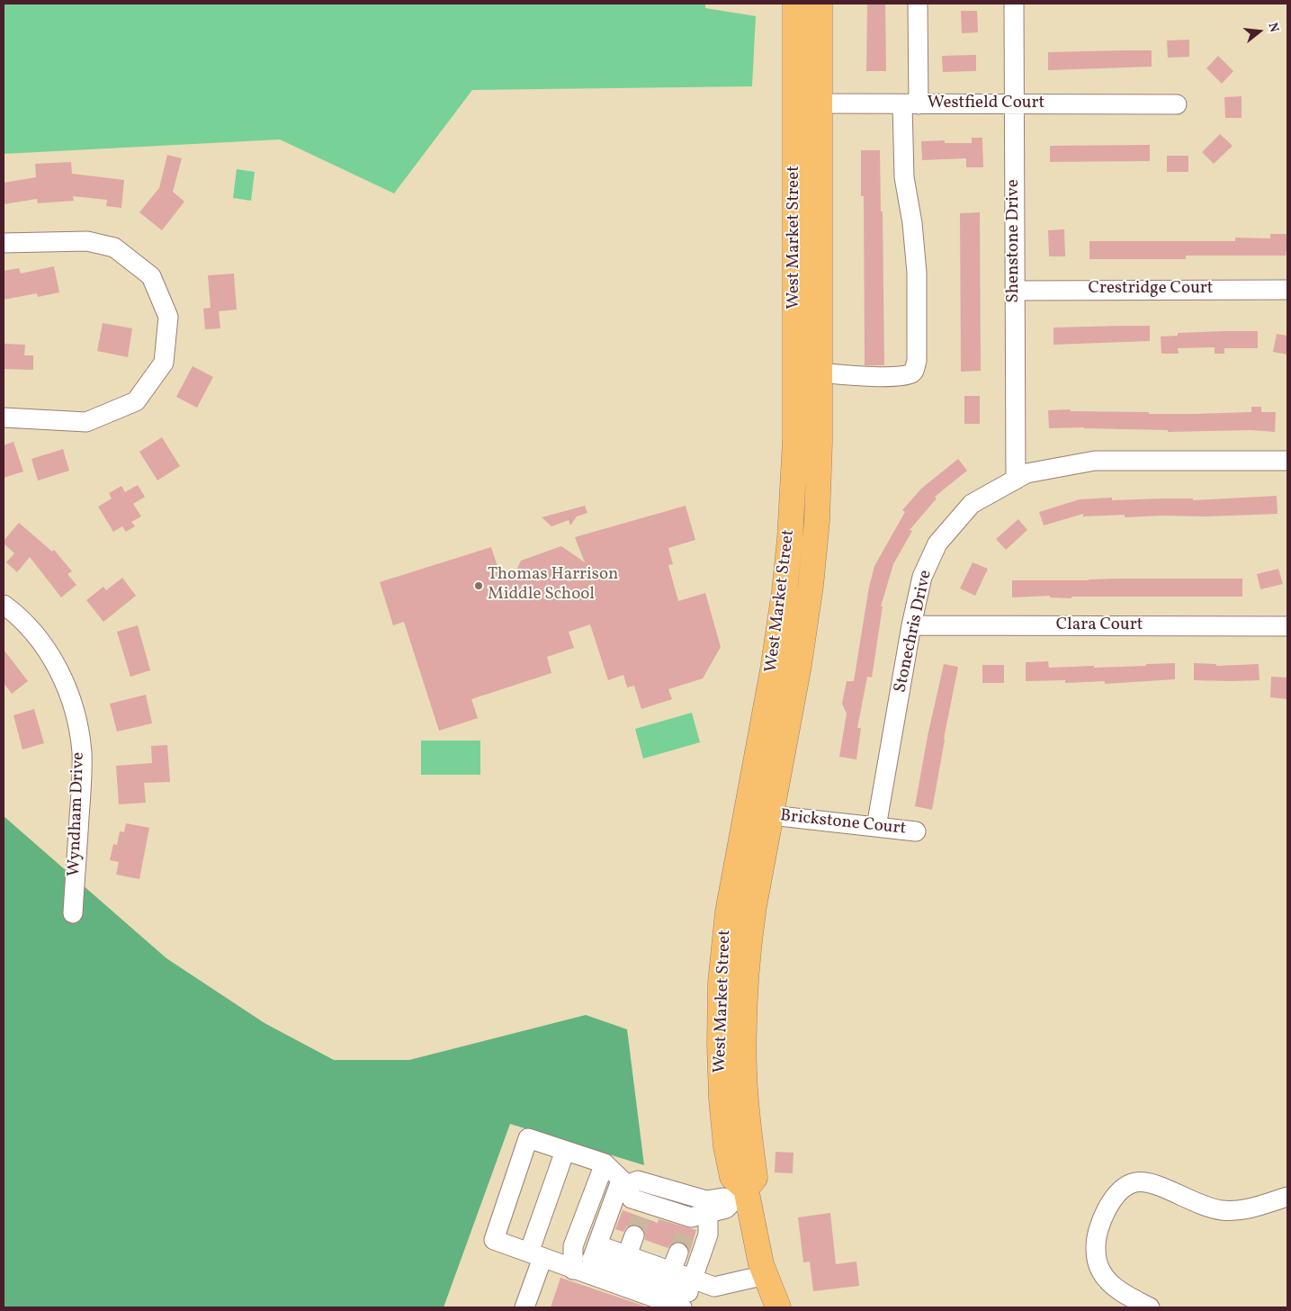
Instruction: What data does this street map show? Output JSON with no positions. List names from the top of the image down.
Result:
{
  "streets": {
    "main road": ["West Market Street"],
    "street": [
      "Westfield Court",
      "Shenstone Drive",
      "Crestridge Court",
      "Clara Court",
      "Stonechris Drive",
      "Wyndham Drive",
      "Brickstone Court"
    ]
  },
  "crossings": [
    ["Westfield Court", "West Market Street"],
    ["Westfield Court", "Shenstone Drive"],
    ["West Market Street", "Brickstone Court"],
    ["Shenstone Drive", "Crestridge Court"],
    ["Shenstone Drive", "Stonechris Drive"],
    ["Clara Court", "Stonechris Drive"],
    ["Stonechris Drive", "Brickstone Court"]
  ],
  "places": ["Thomas Harrison Middle School"],
  "north": "right"
}
